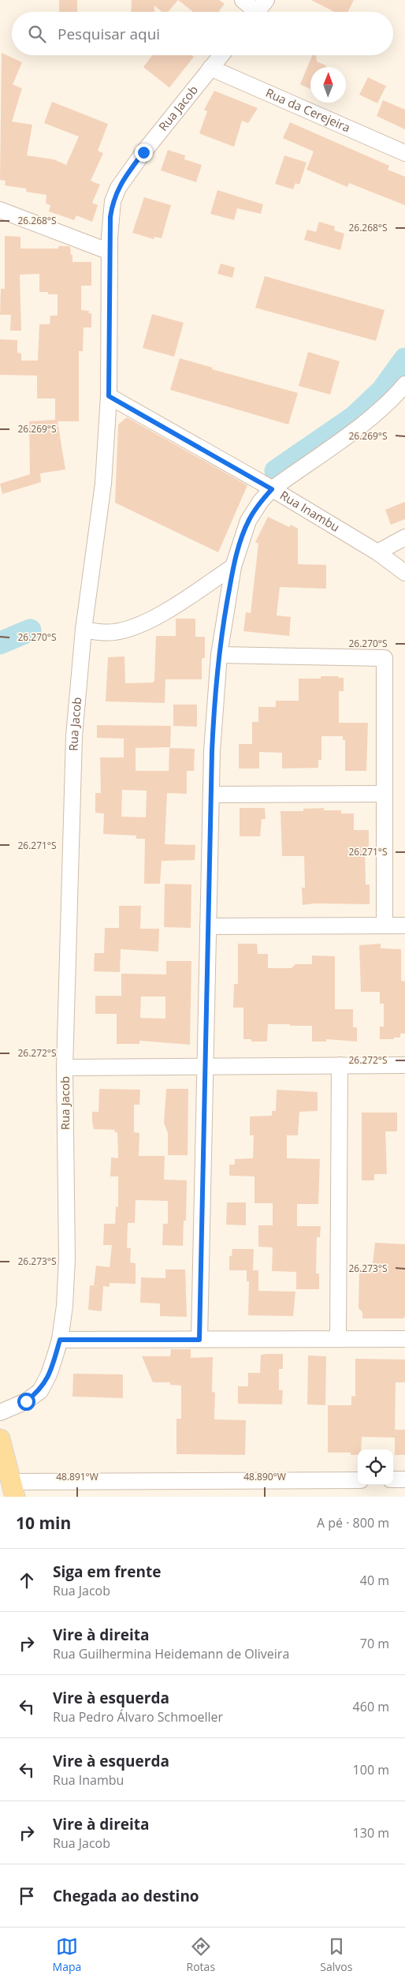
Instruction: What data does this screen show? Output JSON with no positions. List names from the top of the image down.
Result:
{
  "streets": {
    "street": ["Rua Jacob", "Rua da Cerejeira", "Rua Inambu"]
  },
  "crossings": [
    ["Rua Jacob", "Rua da Cerejeira"],
    ["Rua Jacob", "Rua Inambu"]
  ],
  "north": "top",
  "page": {
    "search": "Pesquisar aqui",
    "heading": ["10 min", "A pé · 800 m"],
    "list": [
      ["Siga em frente", "Rua Jacob", "40 m"],
      ["Vire à direita", "Rua Guilhermina Heidemann de Oliveira", "70 m"],
      ["Vire à esquerda", "Rua Pedro Álvaro Schmoeller", "460 m"],
      ["Vire à esquerda", "Rua Inambu", "100 m"],
      ["Vire à direita", "Rua Jacob", "130 m"],
      "Chegada ao destino"
    ],
    "nav": ["Mapa", "Rotas", "Salvos"]
  },
  "coordinates": [
    "26.268°S",
    "26.269°S",
    "26.270°S",
    "26.271°S",
    "26.272°S",
    "26.273°S",
    "48.891°W",
    "48.890°W"
  ]
}
